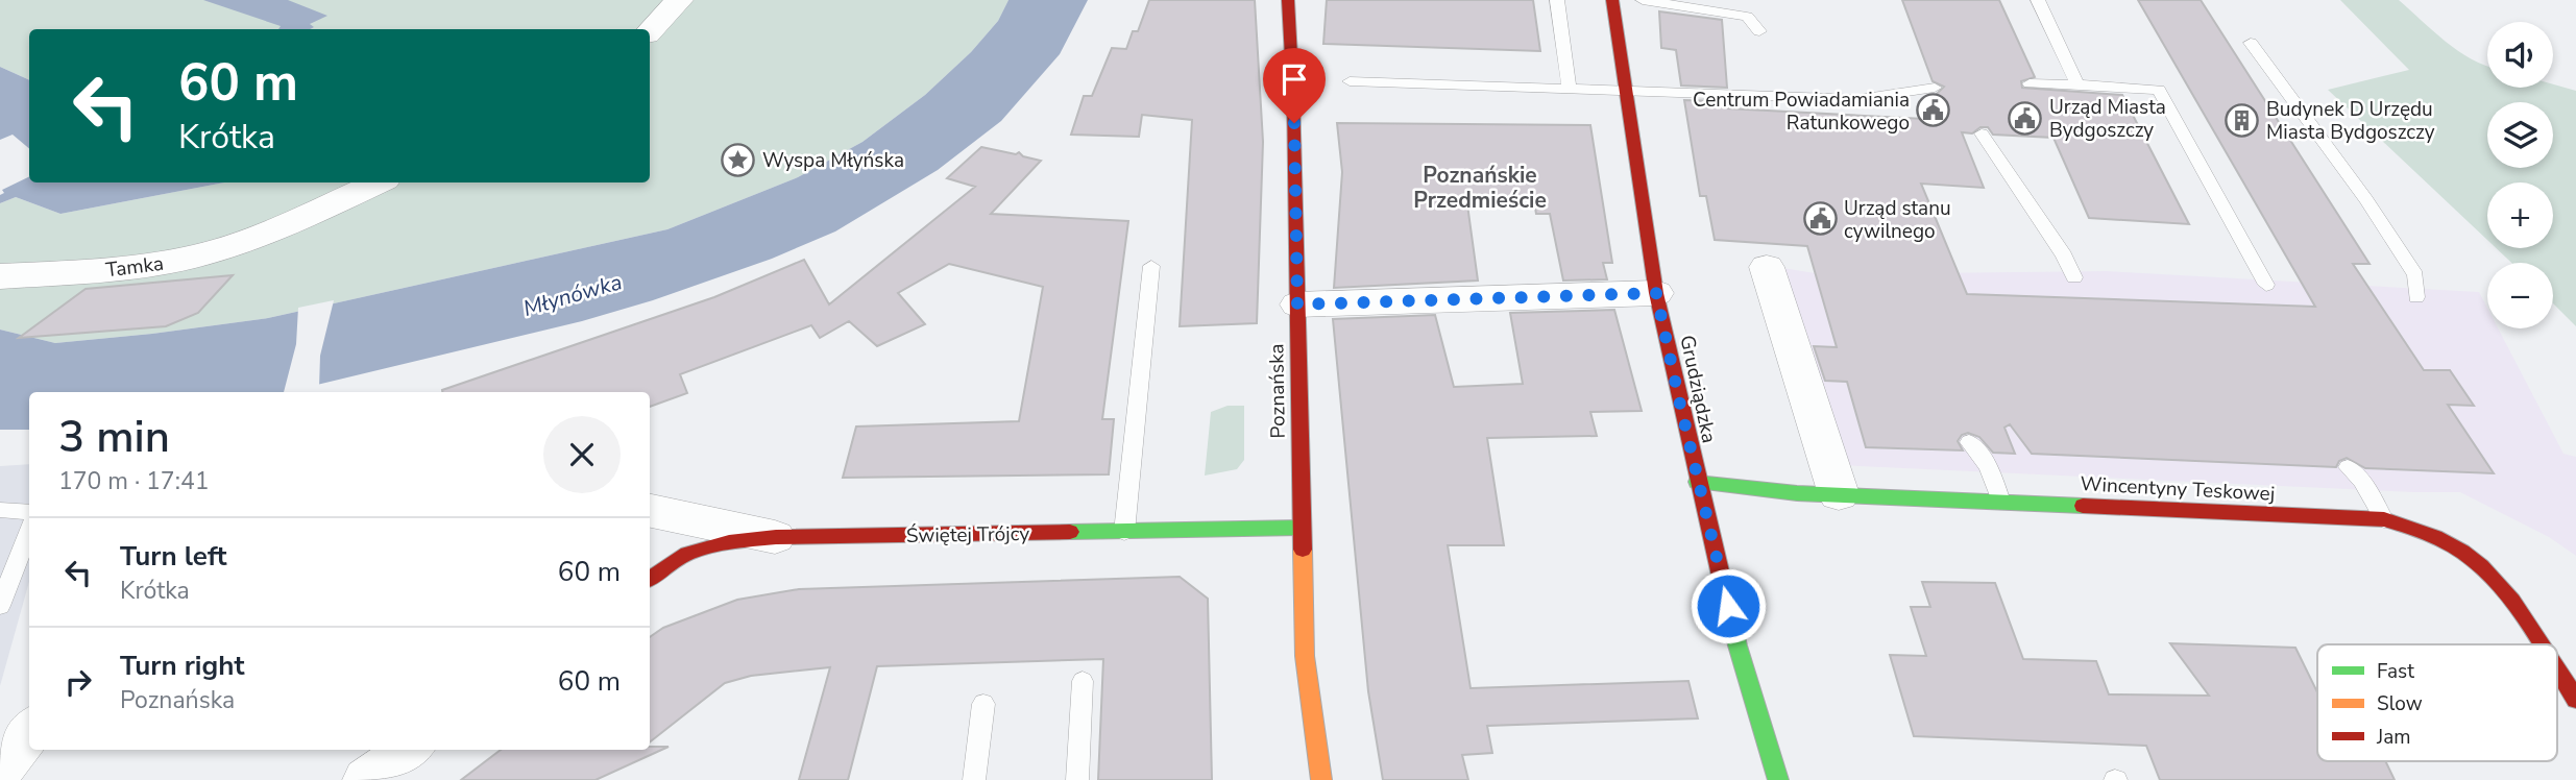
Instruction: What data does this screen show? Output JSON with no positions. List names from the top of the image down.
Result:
{
  "streets": {
    "main road": [
      "Grudziądzka",
      "Poznańska",
      "Wincentyny Teskowej",
      "Świętej Trójcy"
    ],
    "street": ["Tamka"]
  },
  "crossings": [
    ["Grudziądzka", "Wincentyny Teskowej"],
    ["Poznańska", "Świętej Trójcy"]
  ],
  "districts": ["Poznańskie Przedmieście"],
  "water": ["Młynówka"],
  "places": {
    "public building": ["Centrum Powiadamiania Ratunkowego", "Urząd Miasta Bydgoszczy", "Urząd stanu cywilnego"],
    "building": ["Budynek D Urzędu Miasta Bydgoszczy"],
    "place": ["Wyspa Młyńska"]
  },
  "legend": ["Fast", "Slow", "Jam"],
  "page": {
    "map_buttons": ["+", "−"],
    "turn": ["60 m", "Krótka"],
    "heading": ["3 min", "170 m · 17:41"],
    "list": [
      {
        "name": "Turn left",
        "note": "Krótka",
        "value": "60 m"
      },
      {
        "name": "Turn right",
        "note": "Poznańska",
        "value": "60 m"
      }
    ]
  }
}
